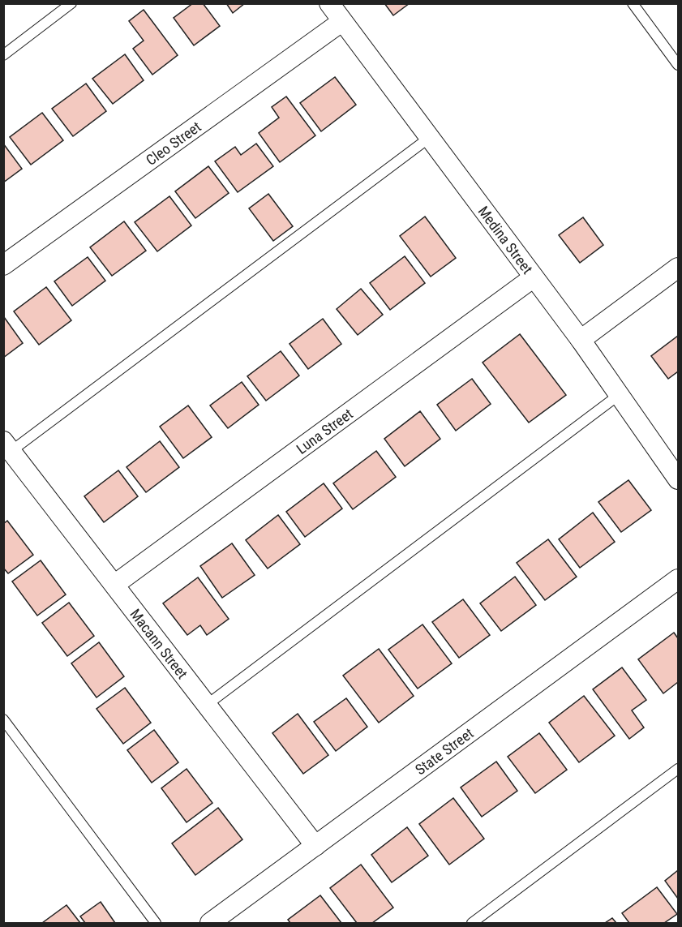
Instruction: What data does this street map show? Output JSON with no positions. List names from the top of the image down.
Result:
{
  "streets": {
    "street": [
      "Cleo Street",
      "Medina Street",
      "Luna Street",
      "Macann Street",
      "State Street"
    ]
  },
  "crossings": [
    ["Cleo Street", "Medina Street"],
    ["Medina Street", "Luna Street"],
    ["Luna Street", "Macann Street"],
    ["Macann Street", "State Street"]
  ]
}
